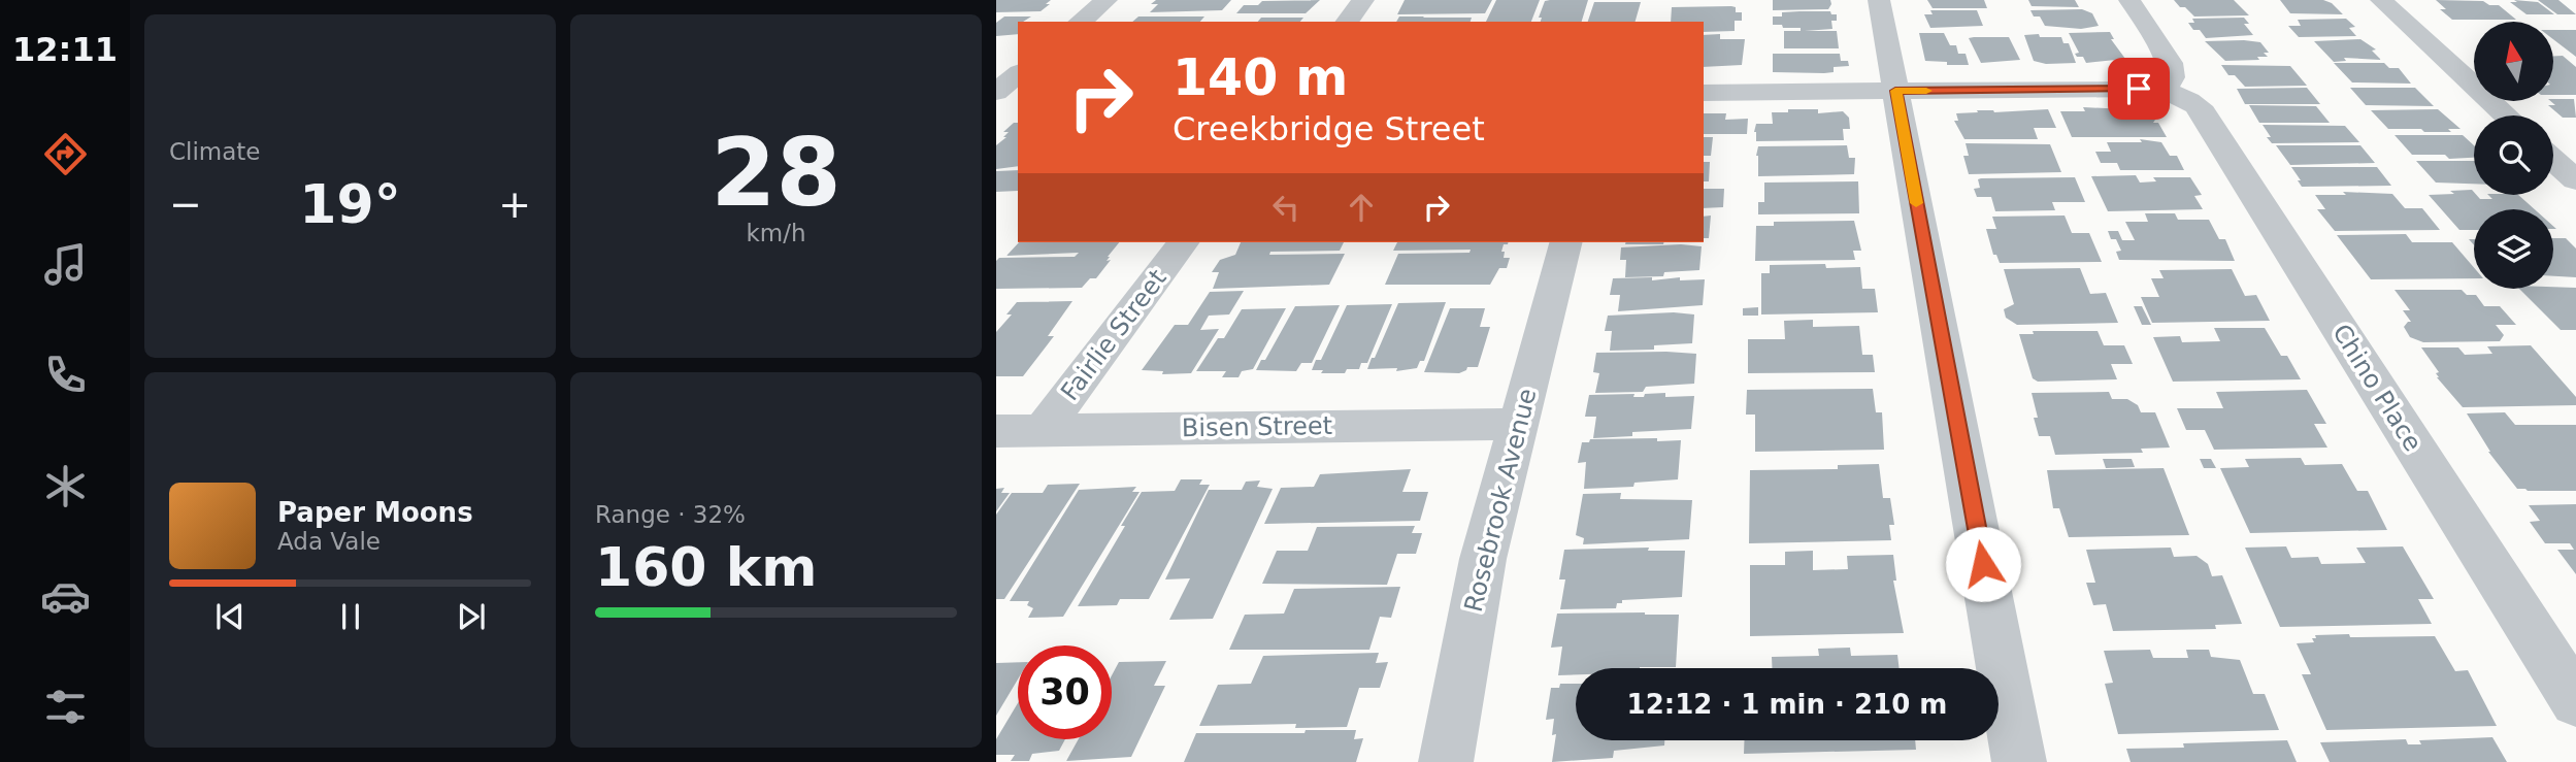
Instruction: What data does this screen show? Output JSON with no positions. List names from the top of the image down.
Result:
{
  "streets": {
    "street": [
      "Fairlie Street",
      "Chino Place",
      "Bisen Street",
      "Rosebrook Avenue"
    ]
  },
  "crossings": [
    ["Fairlie Street", "Bisen Street"],
    ["Bisen Street", "Rosebrook Avenue"]
  ],
  "north": "top",
  "page": {
    "tabs": "12:11",
    "tile": [
      "Climate",
      ["28", "km/h"],
      ["Range · 32%", "160 km"]
    ],
    "turn": ["140 m", "Creekbridge Street"],
    "heat": ["−", "19°", "+"],
    "song": ["Paper Moons", "Ada Vale"],
    "limit": "30",
    "trip": "12:12 · 1 min · 210 m"
  }
}
